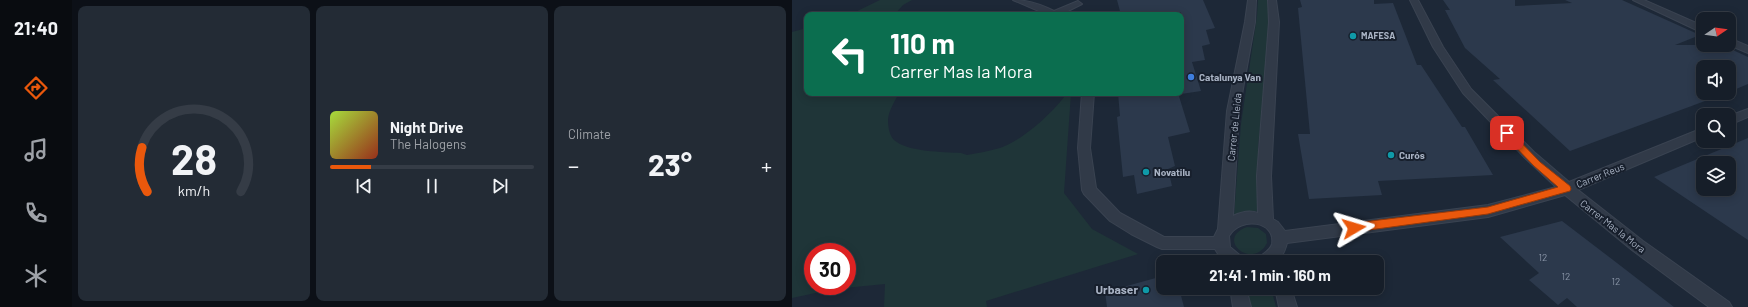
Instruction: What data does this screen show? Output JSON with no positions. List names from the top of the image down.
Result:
{
  "streets": {
    "street": ["Carrer de Lleida", "Carrer Reus", "Carrer Mas la Mora"]
  },
  "crossings": [
    ["Carrer Reus", "Carrer Mas la Mora"]
  ],
  "places": [
    "MAFESA",
    "Catalunya Van",
    "Curós",
    "Novatilu",
    "Urbaser"
  ],
  "house_numbers": ["12", "12", "12"],
  "north": "right",
  "page": {
    "tabs": "21:40",
    "tile": "Climate",
    "turn": ["110 m", "Carrer Mas la Mora"],
    "song": ["Night Drive", "The Halogens"],
    "heat": ["−", "23°", "+"],
    "limit": "30",
    "trip": "21:41 · 1 min · 160 m",
    "gauge": ["28", "km/h"]
  }
}
